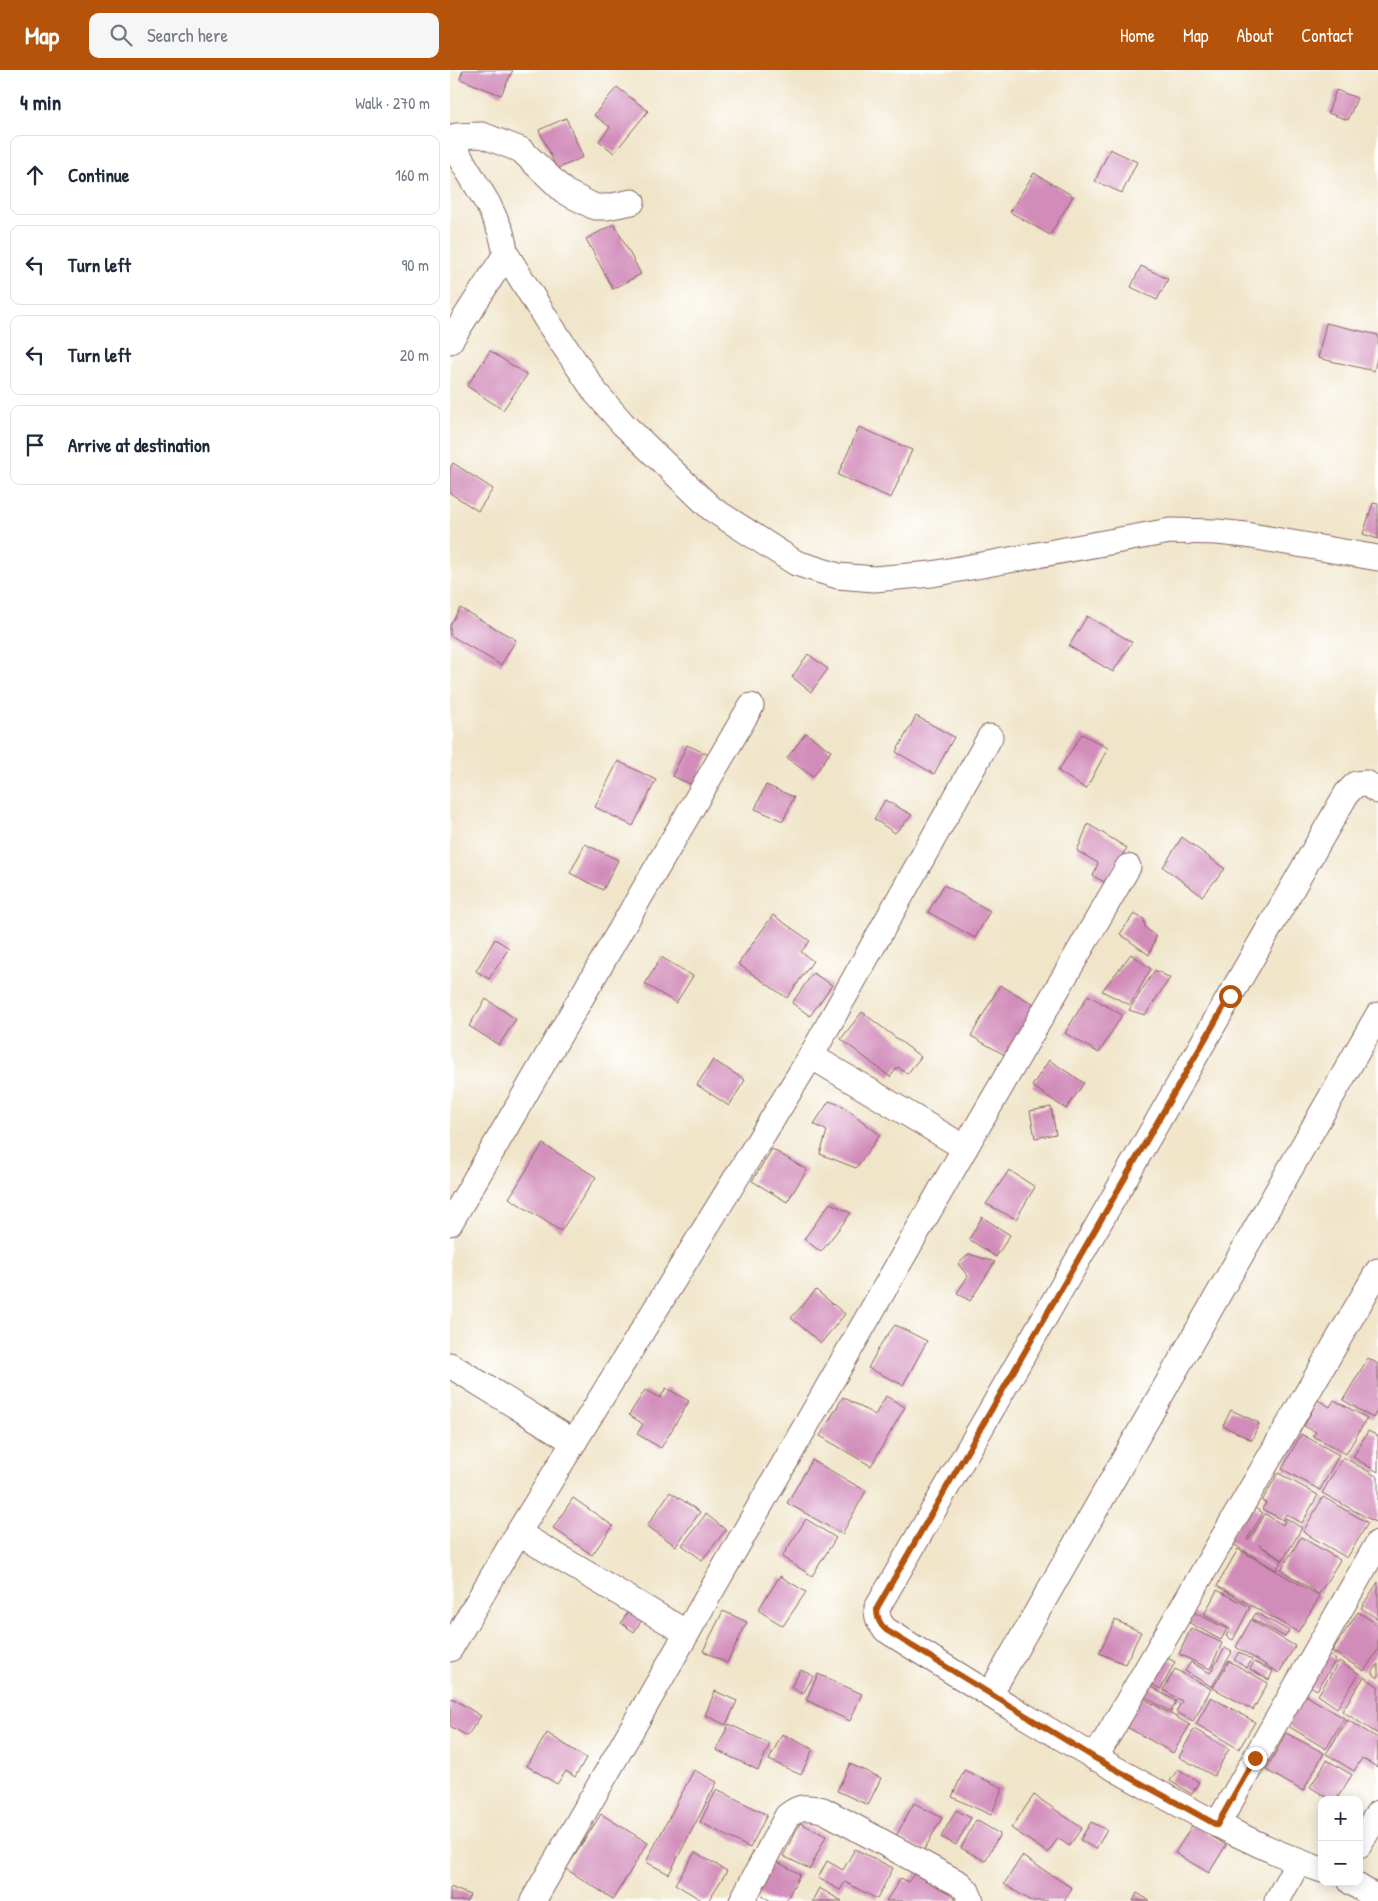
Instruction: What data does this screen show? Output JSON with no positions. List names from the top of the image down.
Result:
{
  "page": {
    "header": "Map",
    "search": "Search here",
    "nav": [
      "Home",
      "Map",
      "About",
      "Contact"
    ],
    "heading": ["4 min", "Walk · 270 m"],
    "list": [
      ["Continue", "160 m"],
      ["Turn left", "90 m"],
      ["Turn left", "20 m"],
      "Arrive at destination"
    ],
    "map_buttons": ["+", "−"]
  }
}
